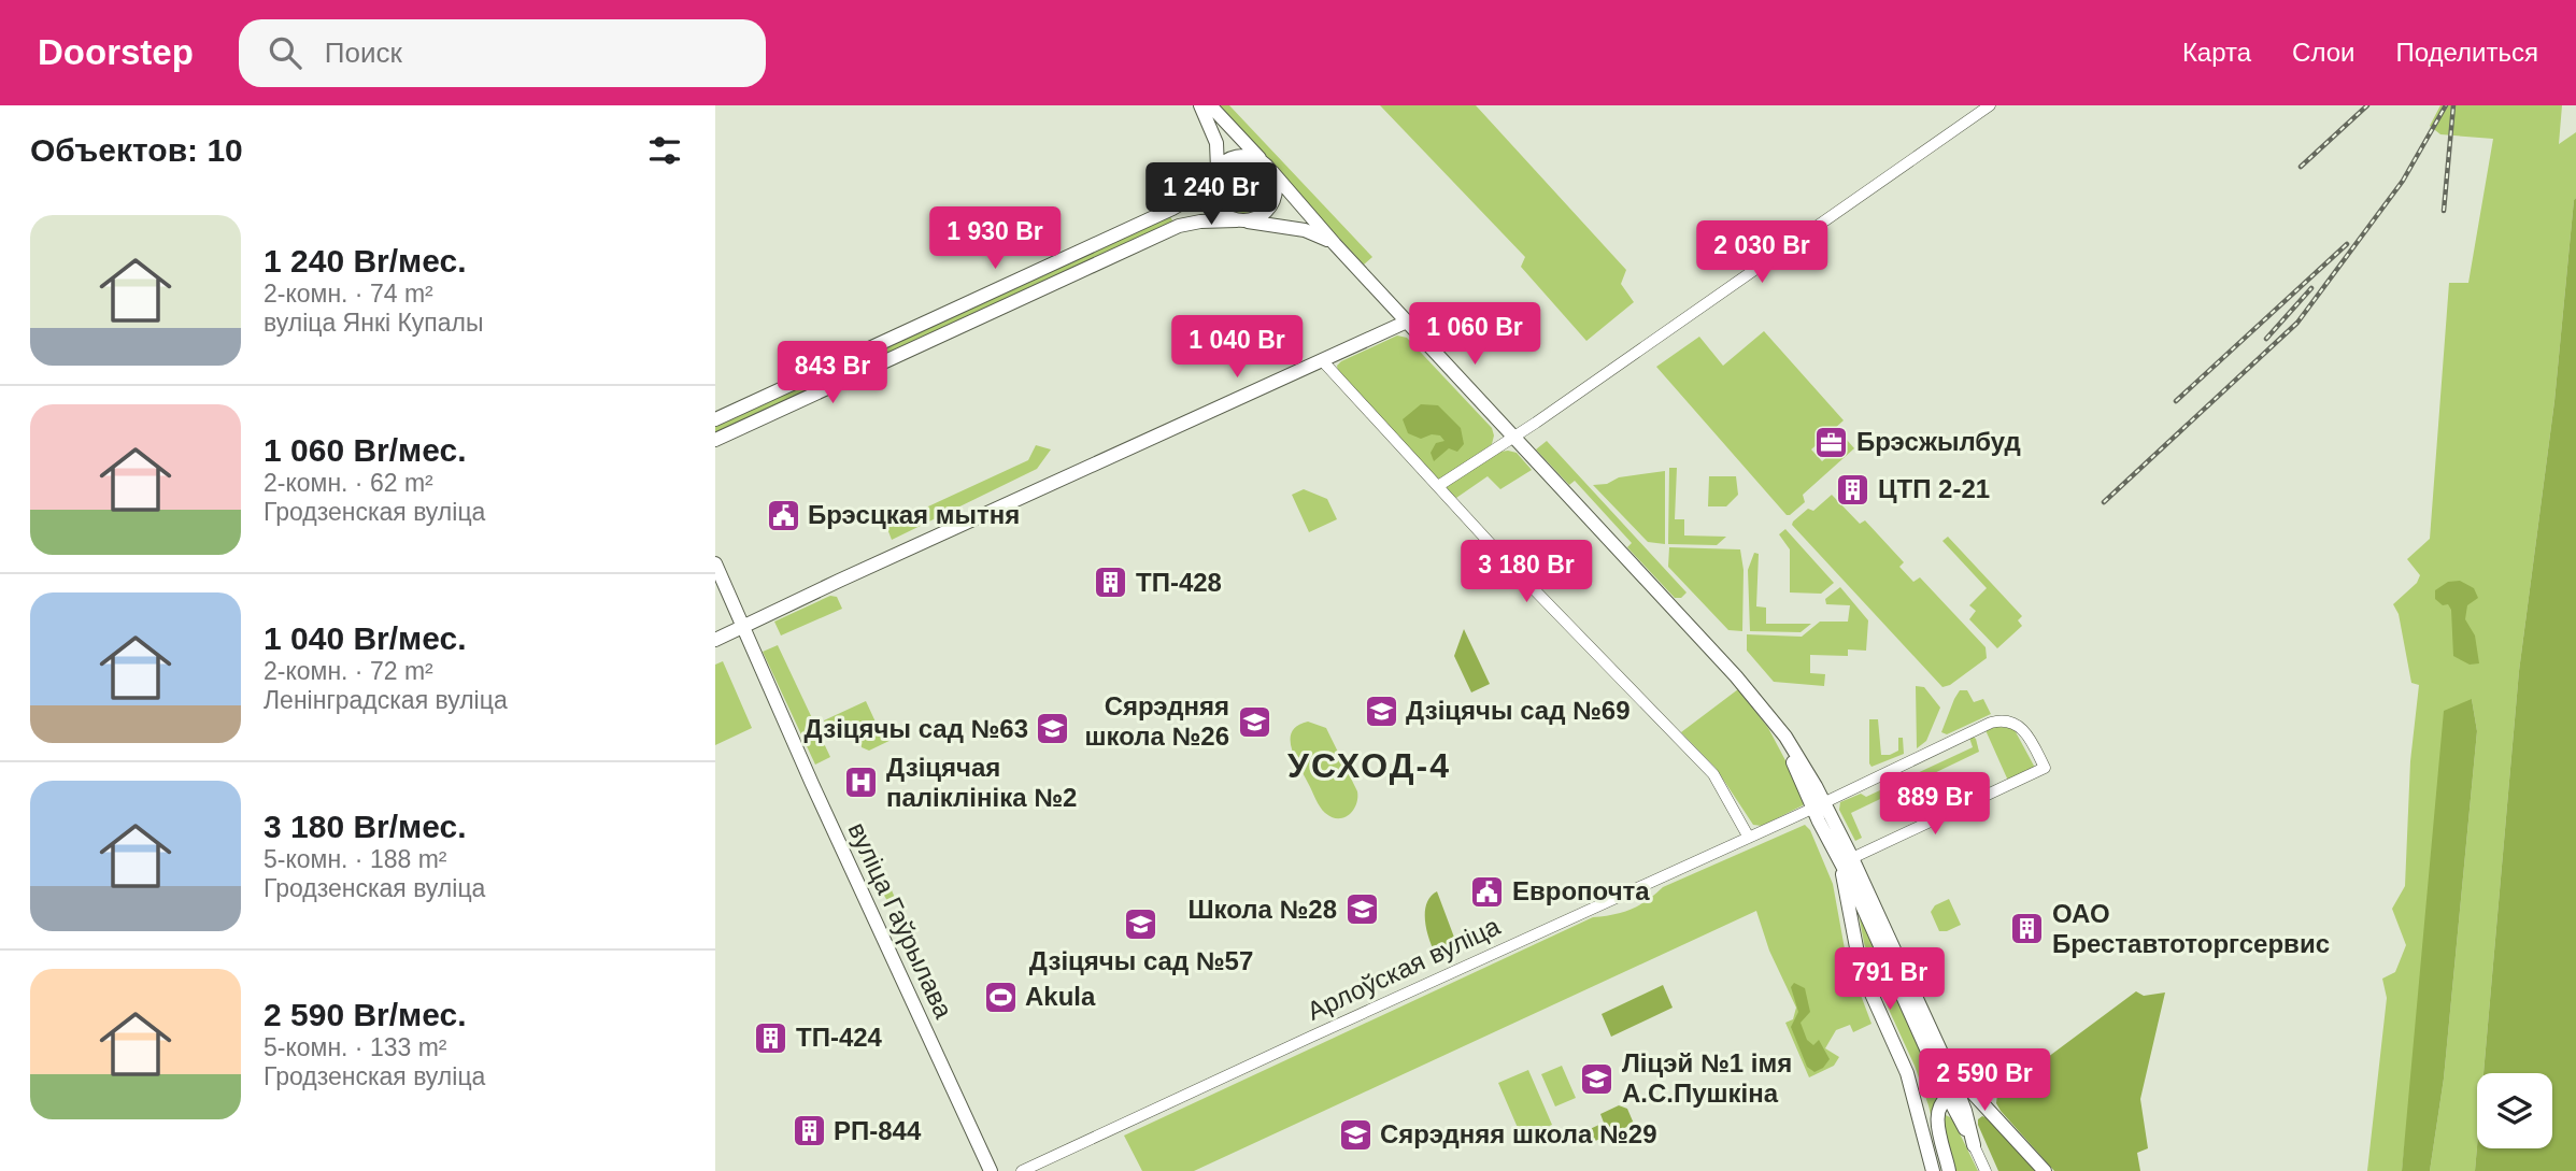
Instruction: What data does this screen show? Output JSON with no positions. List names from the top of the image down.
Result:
{
  "streets": {
    "main road": ["вуліца Гаўрылава"],
    "street": ["Арлоўская вуліца"]
  },
  "districts": ["УСХОД-4"],
  "places": {
    "office": ["Брэсжылбуд"],
    "building": [
      "ЦТП 2-21",
      "ТП-428",
      "ОАО Бреставтоторгсервис",
      "ТП-424",
      "РП-844"
    ],
    "public building": ["Брэсцкая мытня", "Европочта"],
    "school or university": [
      "Дзіцячы сад №69",
      "Сярэдняя школа №26",
      "Дзіцячы сад №63",
      "Школа №28",
      "Дзіцячы сад №57",
      "Ліцэй №1 імя А.С.Пушкіна",
      "Сярэдняя школа №29"
    ],
    "hospital": ["Дзіцячая паліклініка №2"],
    "sports": ["Akula"]
  },
  "page": {
    "header": "Doorstep",
    "search": "Поиск",
    "nav": ["Карта", "Слои", "Поделиться"],
    "heading": "Объектов: 10",
    "price": [
      "1 240 Br",
      "1 930 Br",
      "2 030 Br",
      "1 060 Br",
      "1 040 Br",
      "843 Br",
      "3 180 Br",
      "889 Br",
      "791 Br",
      "2 590 Br"
    ],
    "list": [
      {
        "name": "1 240 Br/мес.",
        "note": "2-комн. · 74 m² · вуліца Янкі Купалы"
      },
      {
        "name": "1 060 Br/мес.",
        "note": "2-комн. · 62 m² · Гродзенская вуліца"
      },
      {
        "name": "1 040 Br/мес.",
        "note": "2-комн. · 72 m² · Ленінградская вуліца"
      },
      {
        "name": "3 180 Br/мес.",
        "note": "5-комн. · 188 m² · Гродзенская вуліца"
      },
      {
        "name": "2 590 Br/мес.",
        "note": "5-комн. · 133 m² · Гродзенская вуліца"
      }
    ]
  }
}
